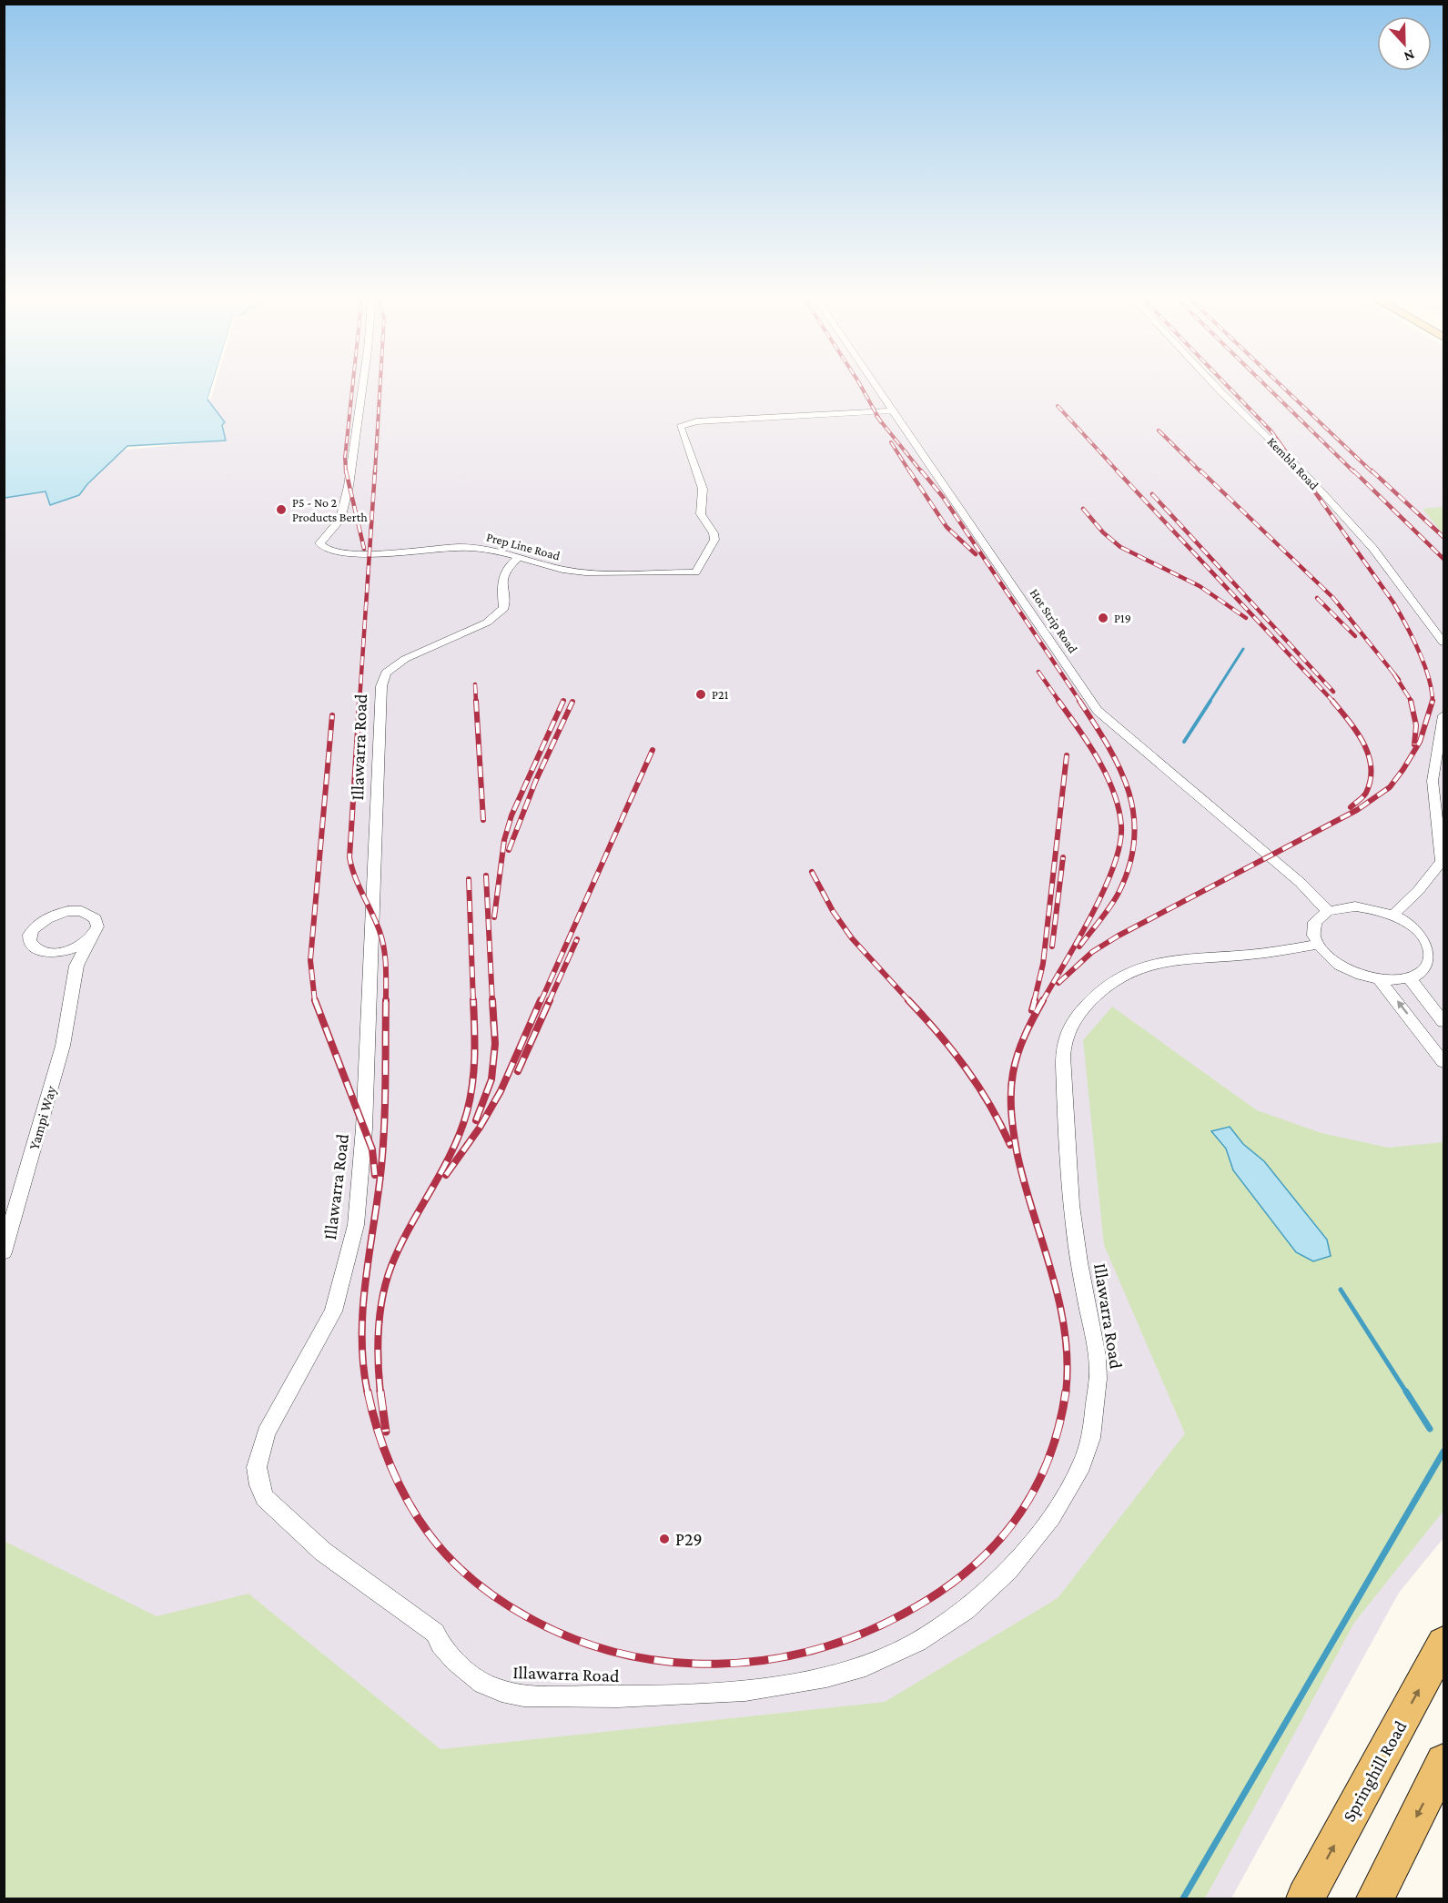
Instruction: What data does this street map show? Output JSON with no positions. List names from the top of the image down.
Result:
{
  "streets": {
    "main road": ["Springhill Road"],
    "street": [
      "Kembla Road",
      "Prep Line Road",
      "Hot Strip Road",
      "Illawarra Road",
      "Yampi Way"
    ]
  },
  "crossings": [
    ["Prep Line Road", "Hot Strip Road"],
    ["Prep Line Road", "Illawarra Road"],
    ["Hot Strip Road", "Illawarra Road"]
  ],
  "places": [
    "P5 - No 2 Products Berth",
    "P19",
    "P21",
    "P29"
  ],
  "north": "bottom"
}
